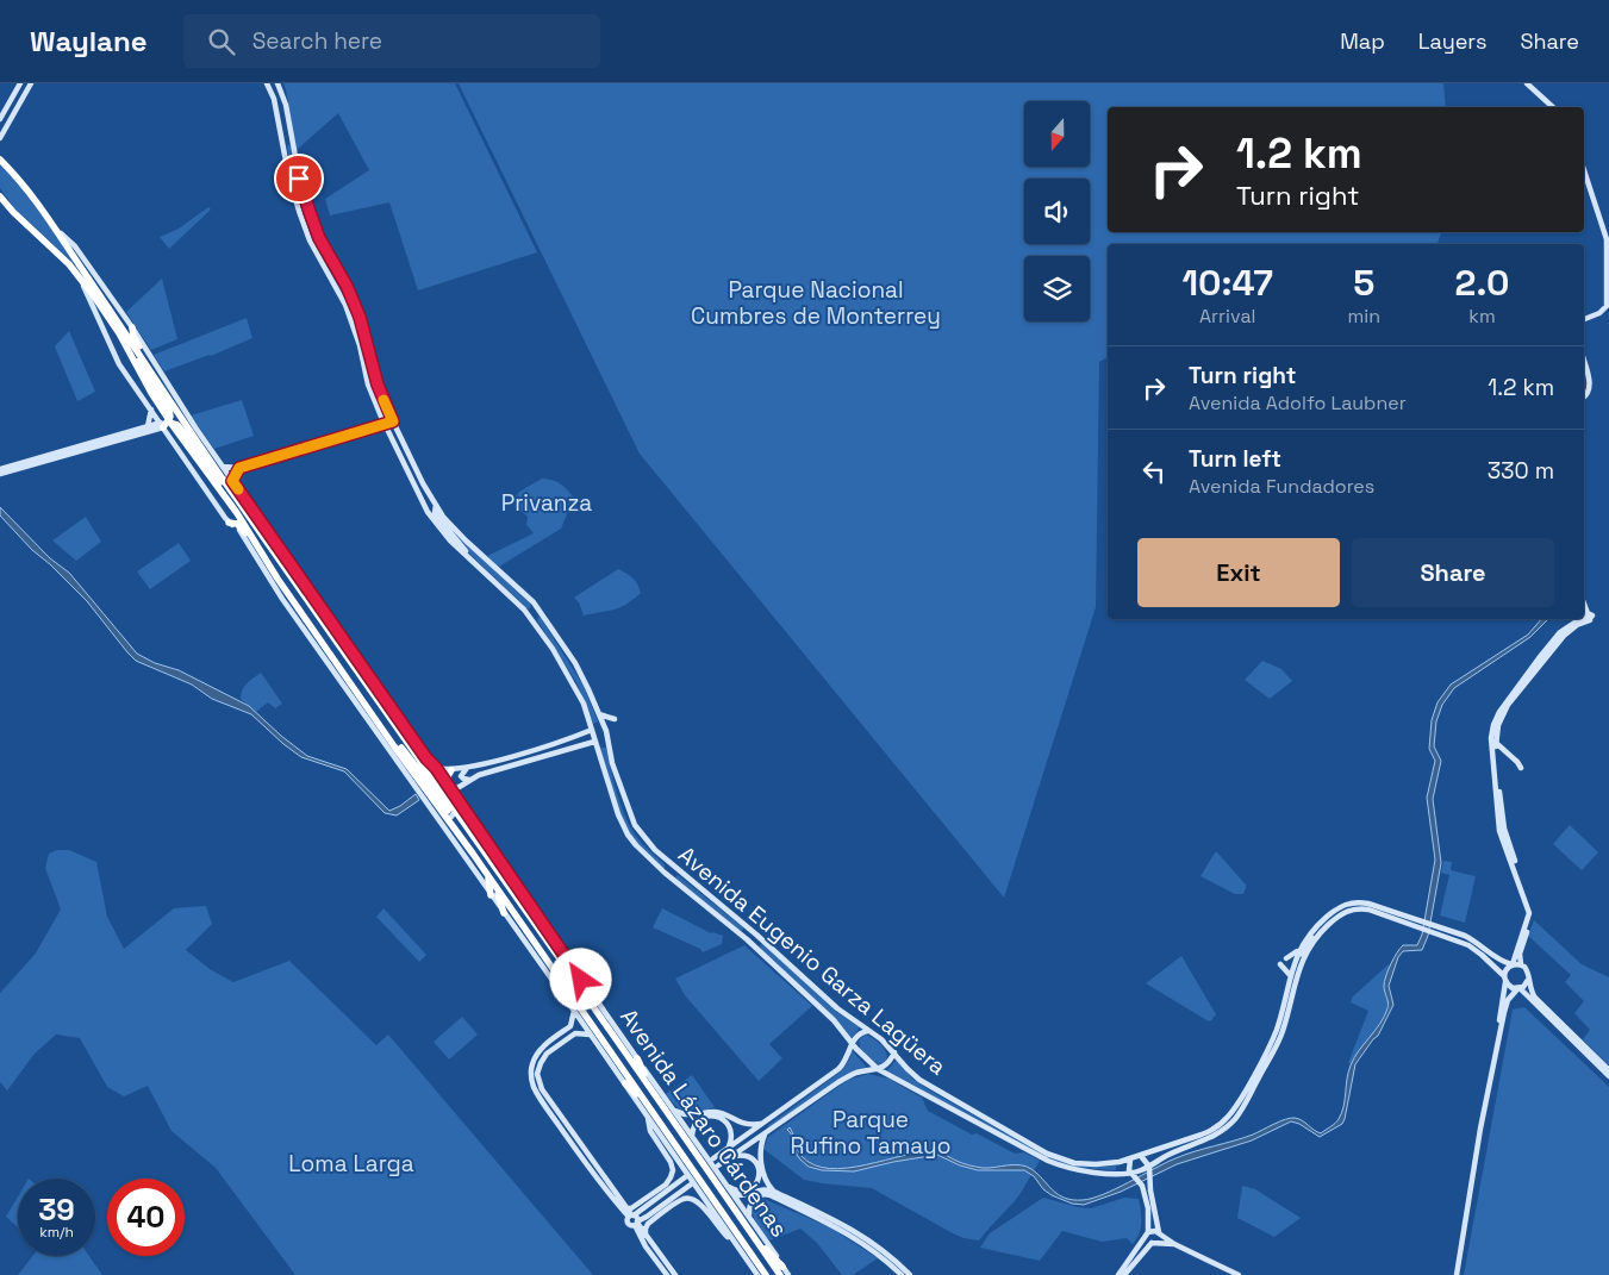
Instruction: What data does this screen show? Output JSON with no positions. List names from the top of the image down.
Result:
{
  "streets": {
    "highway": ["Avenida Lázaro Cárdenas"],
    "street": ["Avenida Eugenio Garza Lagüera"]
  },
  "parks": [
    "Parque Nacional Cumbres de Monterrey",
    "Privanza",
    "Parque Rufino Tamayo",
    "Loma Larga"
  ],
  "north": "bottom",
  "page": {
    "header": "Waylane",
    "search": "Search here",
    "nav": ["Map", "Layers", "Share"],
    "turn": ["1.2 km", "Turn right"],
    "eta": [
      "10:47",
      "Arrival",
      "5",
      "min",
      "2.0",
      "km"
    ],
    "list": [
      {
        "name": "Turn right",
        "note": "Avenida Adolfo Laubner",
        "value": "1.2 km"
      },
      {
        "name": "Turn left",
        "note": "Avenida Fundadores",
        "value": "330 m"
      }
    ],
    "buttons": ["Exit", "Share"],
    "speed": "39 km/h",
    "limit": "40"
  }
}
